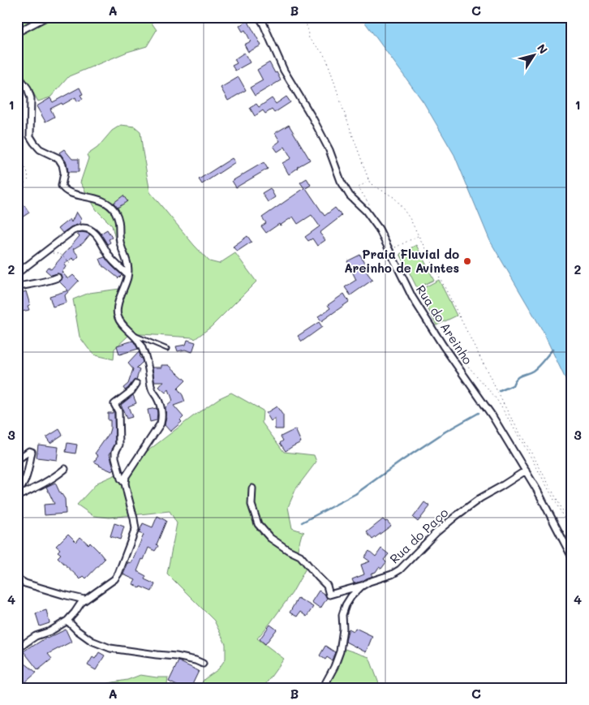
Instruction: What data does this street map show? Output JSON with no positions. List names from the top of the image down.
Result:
{
  "streets": {
    "street": ["Rua do Areinho", "Rua do Paço"]
  },
  "crossings": [
    ["Rua do Areinho", "Rua do Paço"]
  ],
  "places": ["Praia Fluvial do Areinho de Avintes"],
  "north": "top right",
  "grid": {
    "columns": ["A", "B", "C"],
    "rows": [
      "1",
      "2",
      "3",
      "4"
    ]
  }
}
